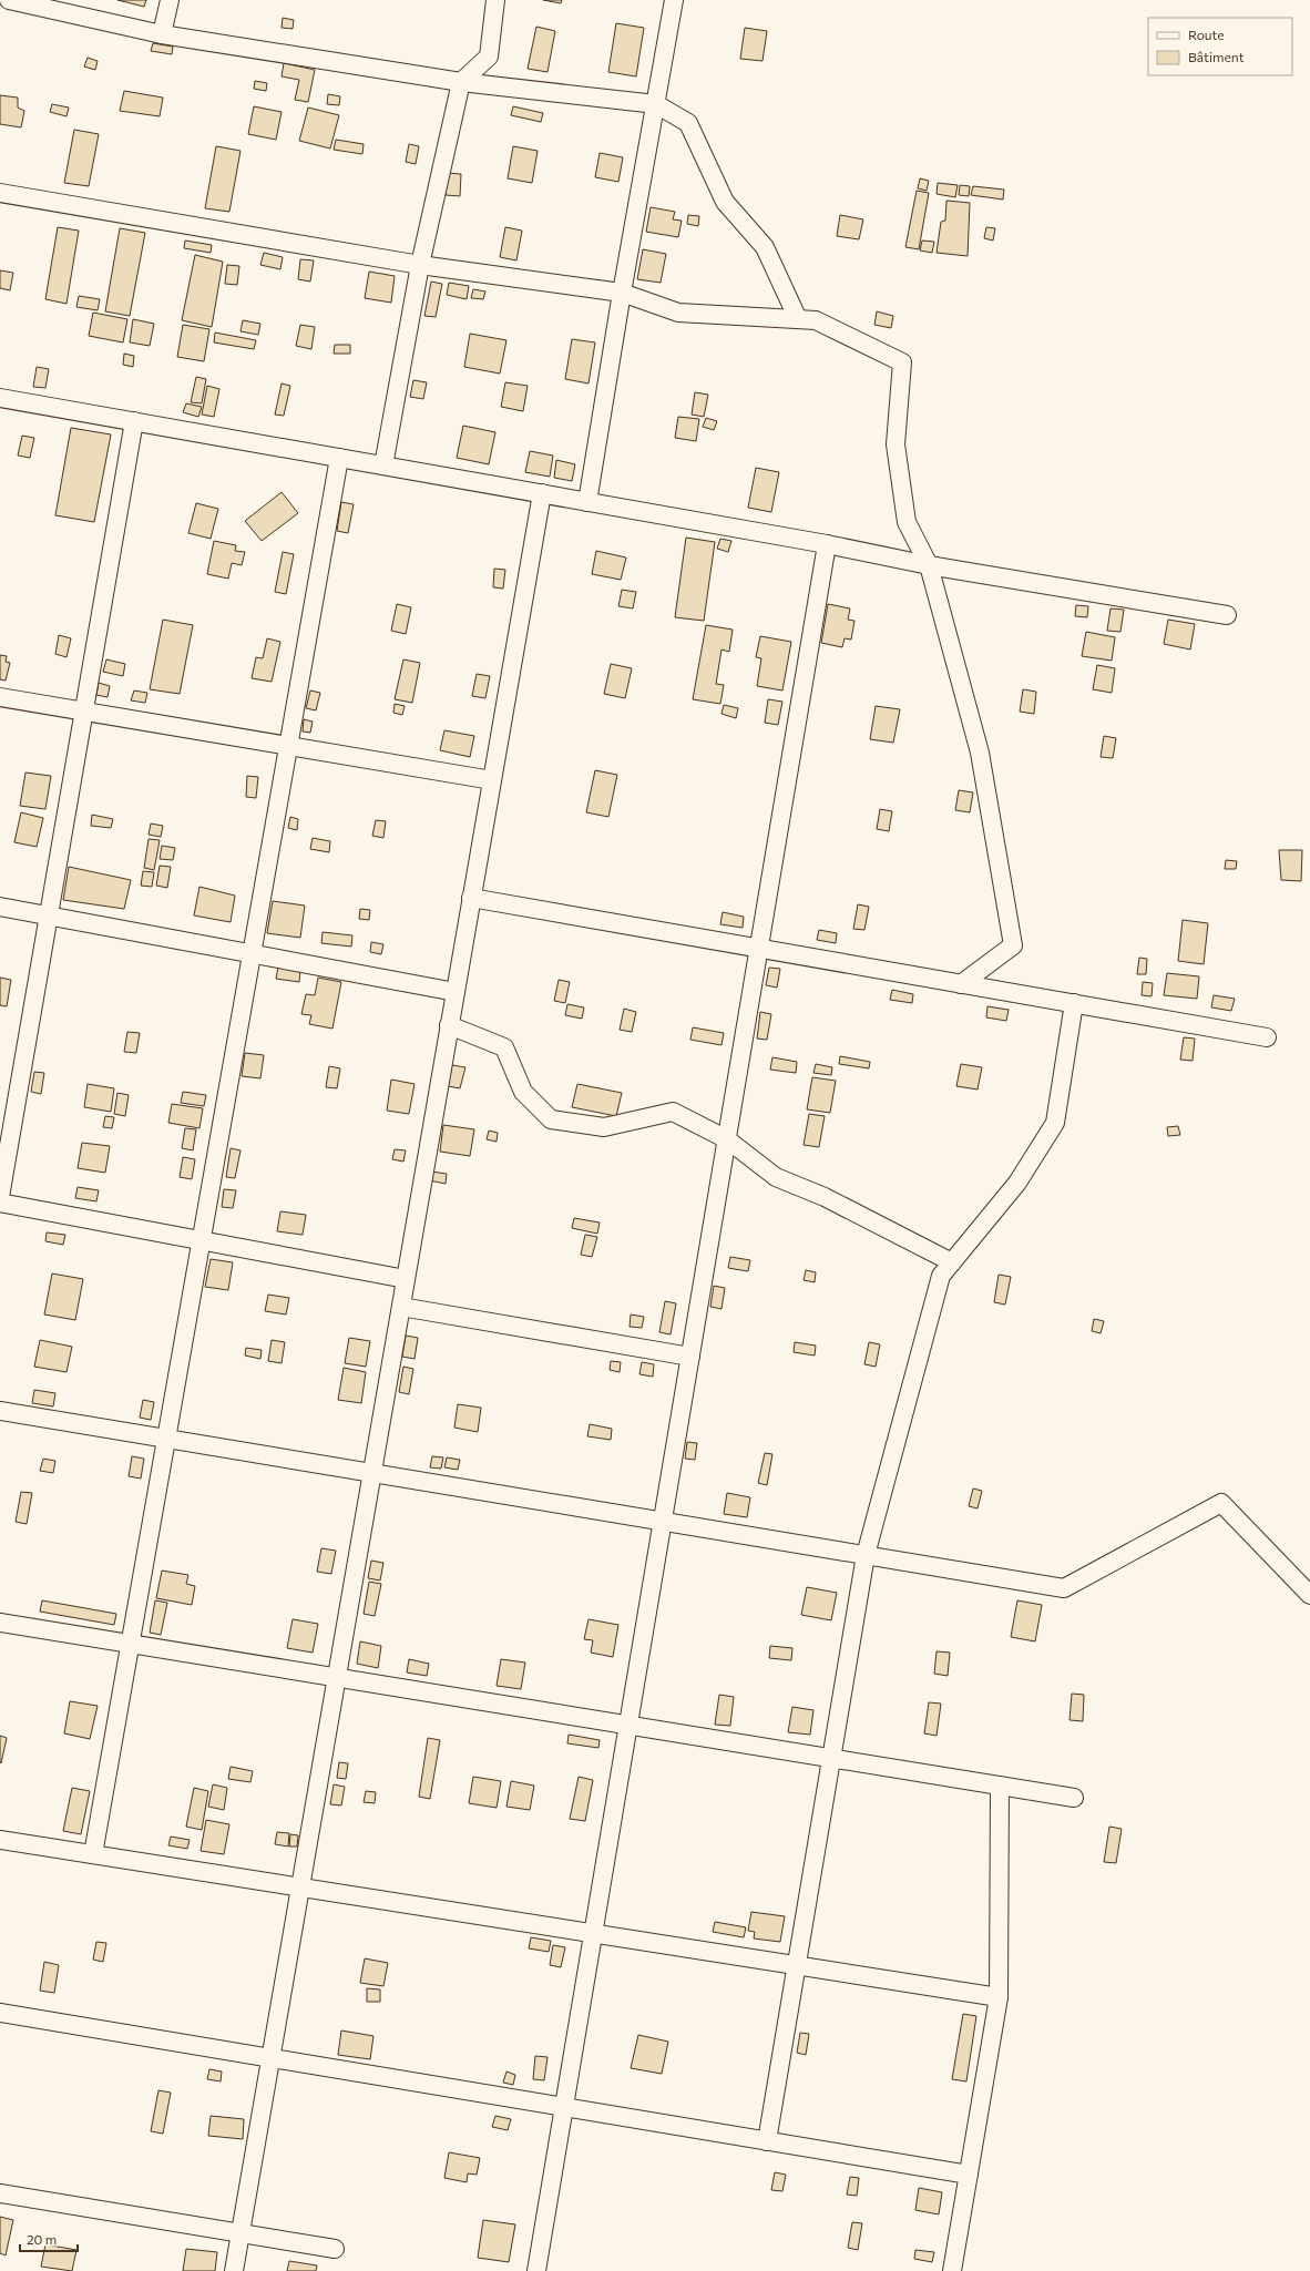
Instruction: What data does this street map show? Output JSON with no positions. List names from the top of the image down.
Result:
{
  "legend": ["Route", "Bâtiment"],
  "scale_bar": "20 m"
}
